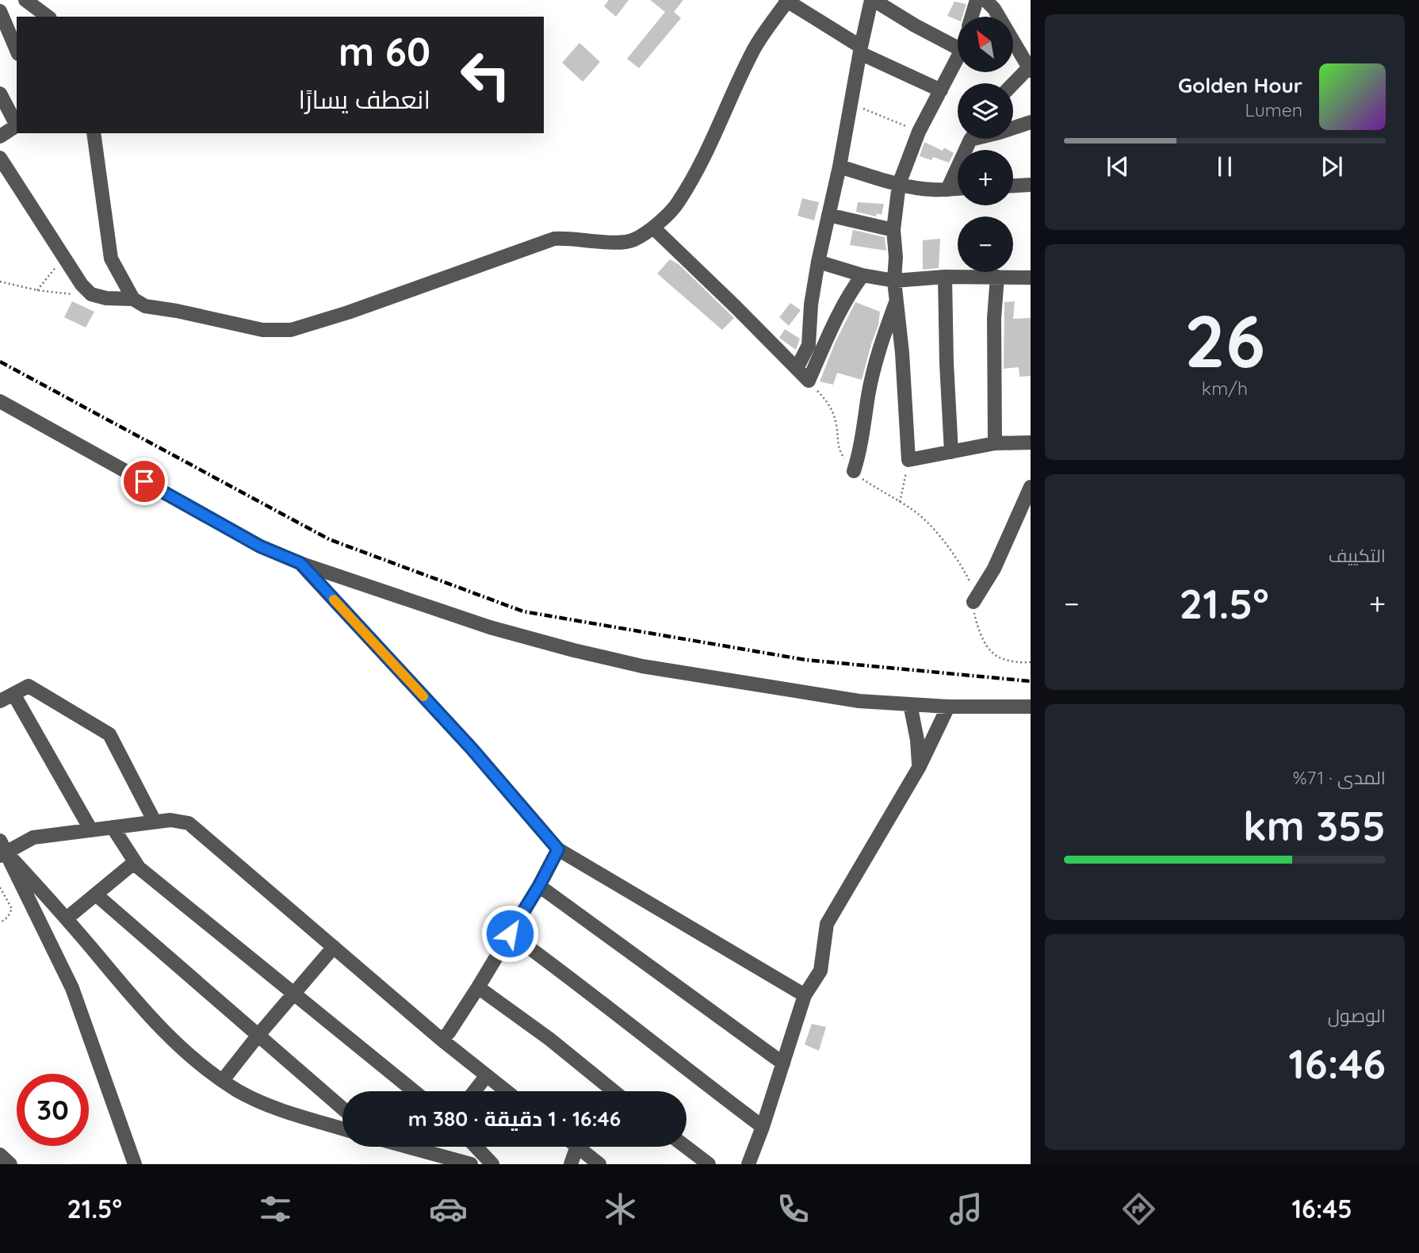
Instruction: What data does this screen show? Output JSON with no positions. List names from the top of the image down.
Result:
{
  "north": "top left",
  "page": {
    "map_buttons": ["+", "−"],
    "turn": ["60 m", "انعطف يسارًا"],
    "song": ["Golden Hour", "Lumen"],
    "tile": [
      ["26", "km/h"],
      "التكييف",
      ["المدى · 71%", "355 km"],
      ["الوصول", "16:46"]
    ],
    "heat": ["−", "21.5°", "+"],
    "limit": "30",
    "trip": "16:46 · 1 دقيقة · 380 m",
    "tabs": ["16:45", "21.5°"]
  }
}
